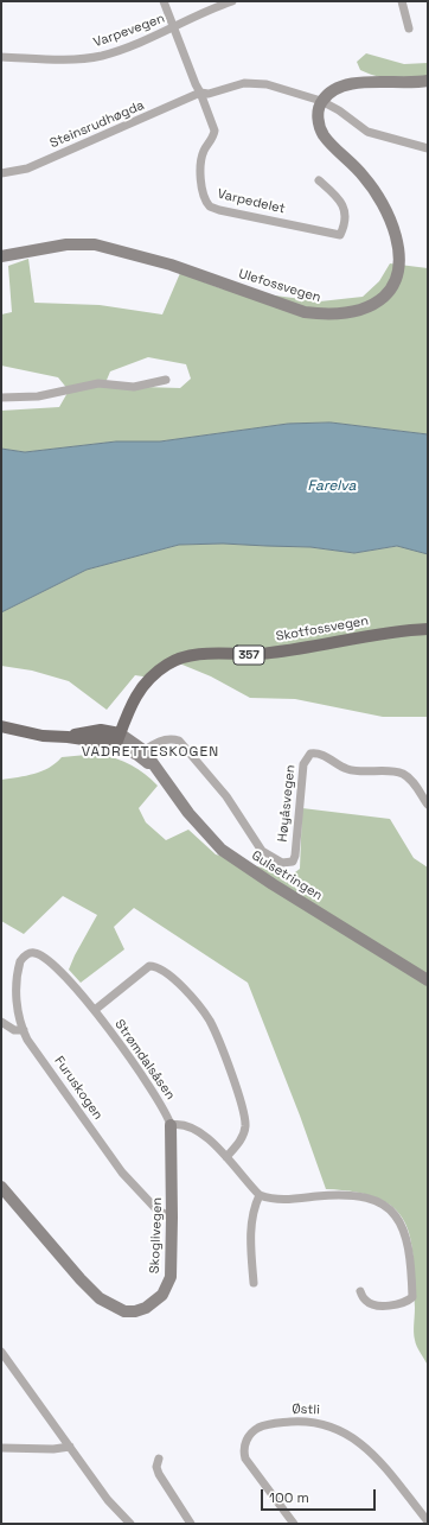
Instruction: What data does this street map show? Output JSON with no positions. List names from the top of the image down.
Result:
{
  "streets": {
    "main road": ["Skotfossvegen", "357"],
    "street": [
      "Varpevegen",
      "Steinsrudhøgda",
      "Varpedelet",
      "Ulefossvegen",
      "Høyåsvegen",
      "Gulsetringen",
      "Strømdalsåsen",
      "Furuskogen",
      "Skoglivegen",
      "Østli"
    ]
  },
  "crossings": [
    ["Varpevegen", "Varpedelet"],
    ["Steinsrudhøgda", "Varpedelet"],
    ["Skotfossvegen", "Gulsetringen"],
    ["Høyåsvegen", "Gulsetringen"],
    ["Strømdalsåsen", "Furuskogen"],
    ["Strømdalsåsen", "Skoglivegen"],
    ["Furuskogen", "Skoglivegen"]
  ],
  "districts": ["VADRETTESKOGEN"],
  "water": ["Farelva"],
  "scale_bar": "100 m"
}
